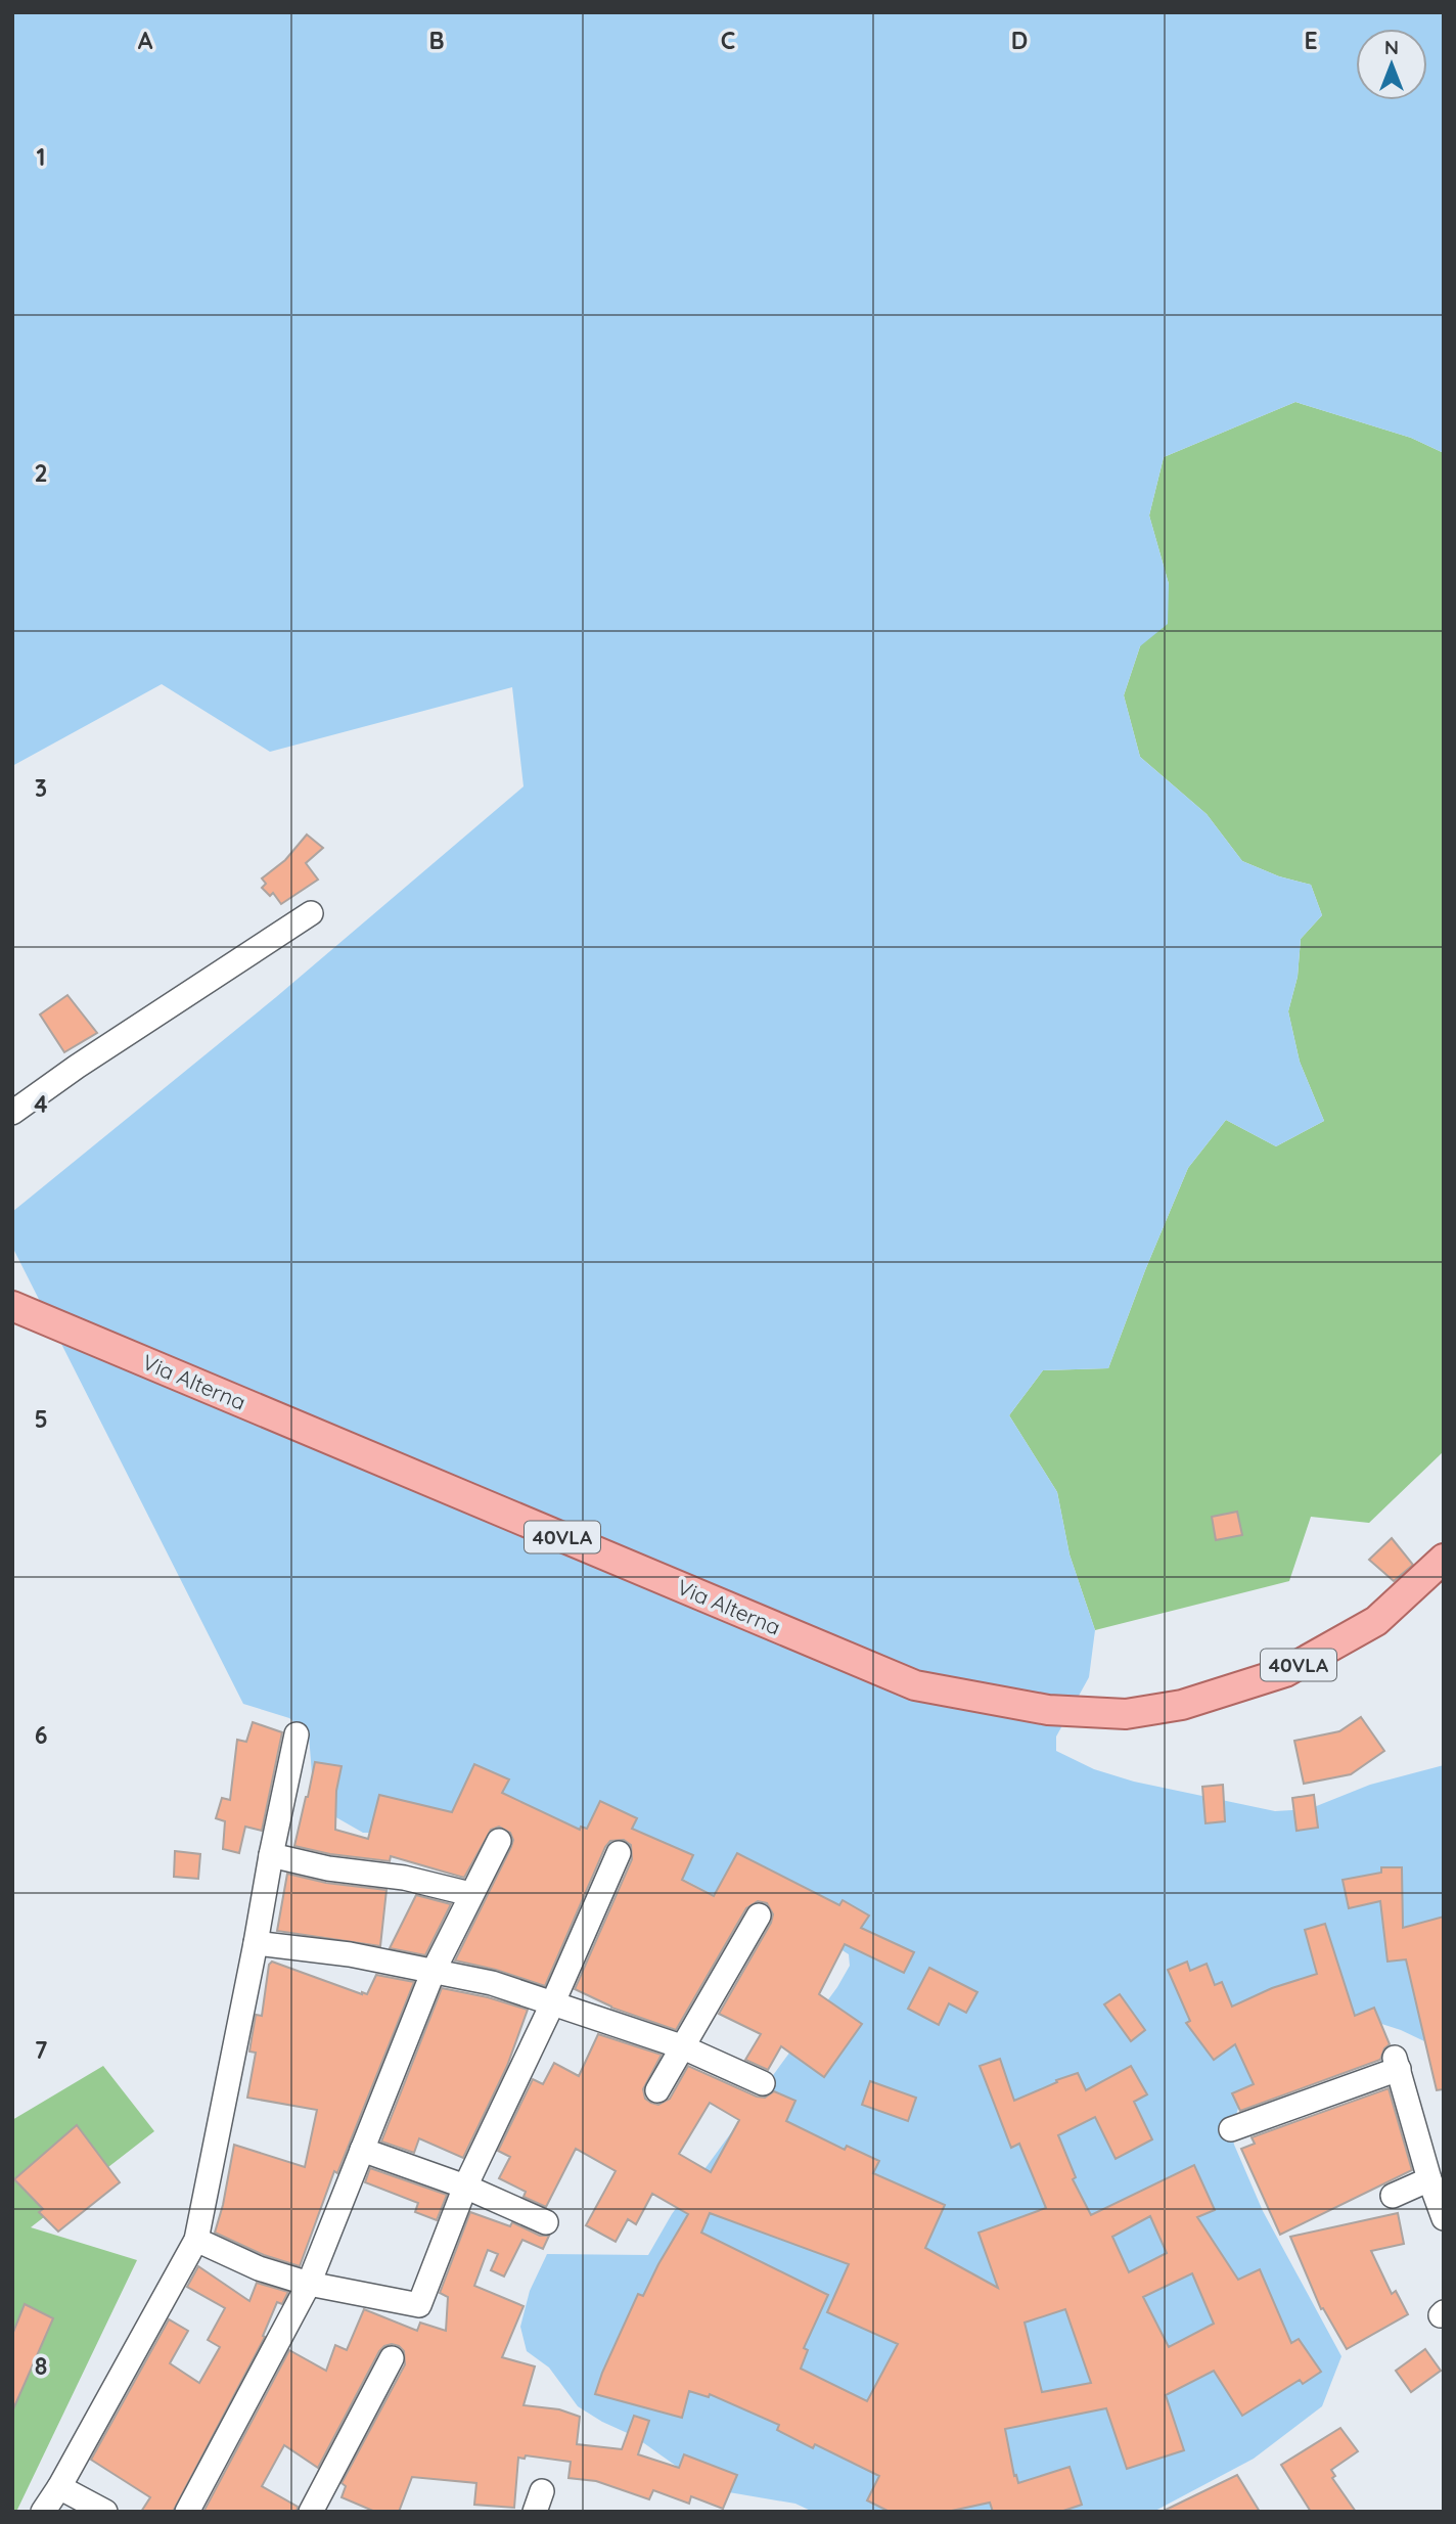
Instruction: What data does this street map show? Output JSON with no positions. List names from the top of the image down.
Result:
{
  "streets": {
    "main road": ["Via Alterna", "40VLA"]
  },
  "north": "top",
  "grid": {
    "columns": [
      "A",
      "B",
      "C",
      "D",
      "E"
    ],
    "rows": [
      "1",
      "2",
      "3",
      "4",
      "5",
      "6",
      "7",
      "8"
    ]
  }
}
